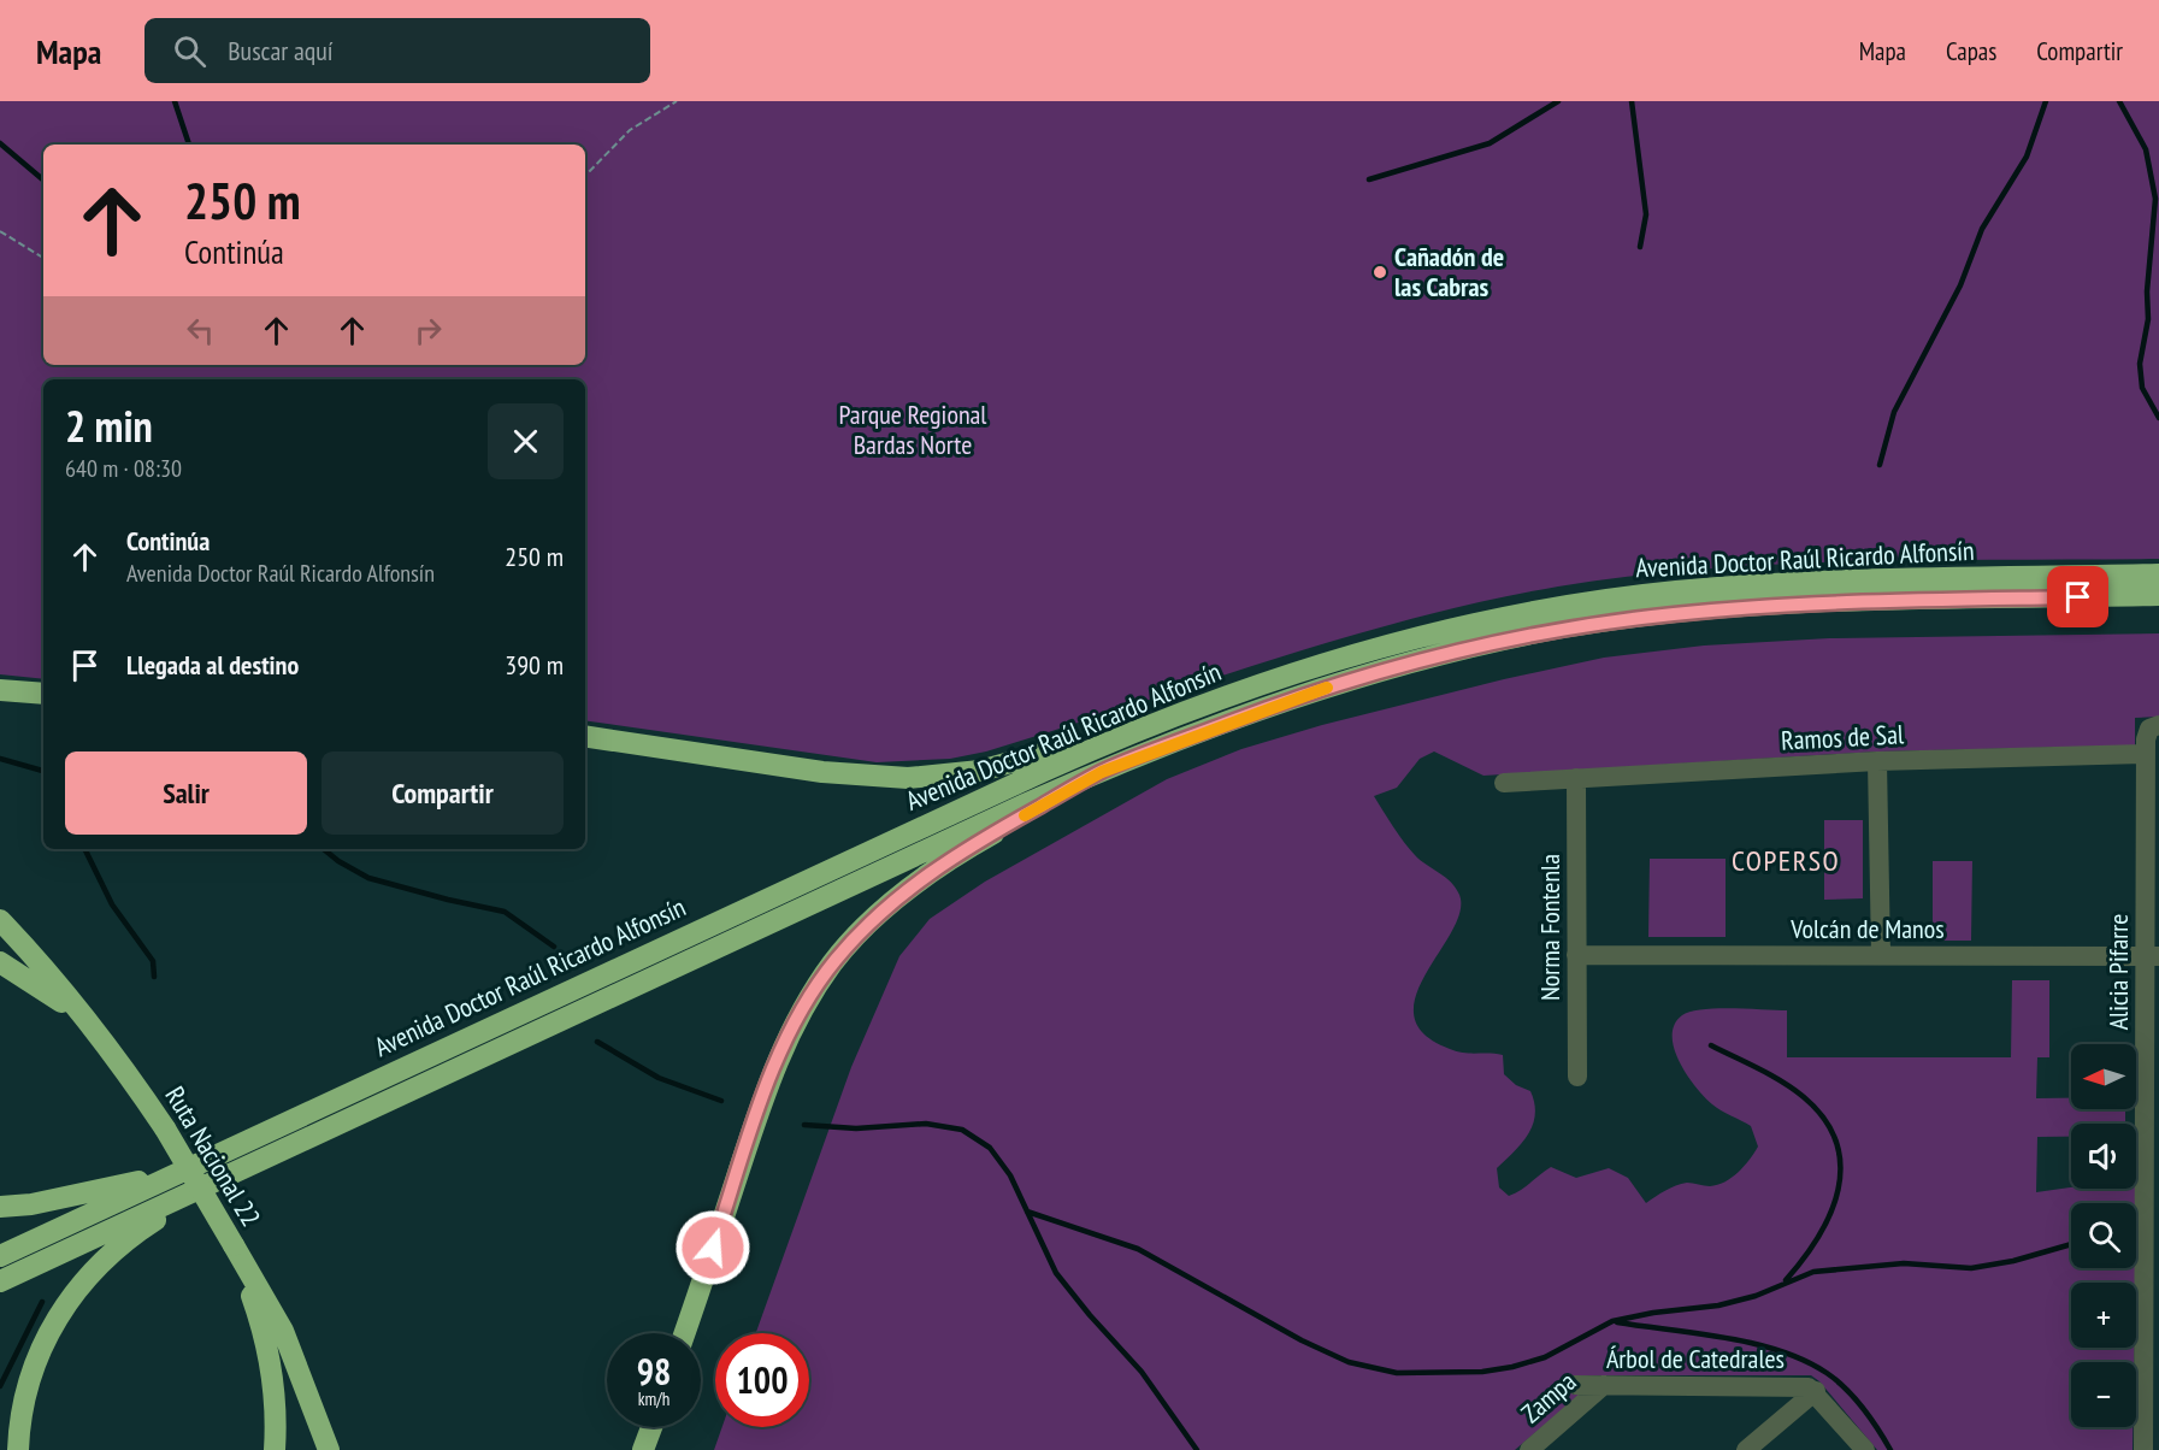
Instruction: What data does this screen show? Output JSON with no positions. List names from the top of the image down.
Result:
{
  "streets": {
    "highway": ["Avenida Doctor Raúl Ricardo Alfonsín", "Ruta Nacional 22"],
    "street": [
      "Ramos de Sal",
      "Norma Fontenla",
      "Volcán de Manos",
      "Alicia Pifarre",
      "Árbol de Catedrales",
      "Zampa"
    ]
  },
  "crossings": [
    ["Ramos de Sal", "Norma Fontenla"],
    ["Ramos de Sal", "Alicia Pifarre"],
    ["Norma Fontenla", "Volcán de Manos"],
    ["Volcán de Manos", "Alicia Pifarre"],
    ["Árbol de Catedrales", "Zampa"]
  ],
  "districts": ["COPERSO"],
  "parks": ["Parque Regional Bardas Norte"],
  "places": ["Cañadón de las Cabras"],
  "north": "left",
  "page": {
    "header": "Mapa",
    "search": "Buscar aquí",
    "nav": ["Mapa", "Capas", "Compartir"],
    "turn": ["250 m", "Continúa"],
    "heading": ["2 min", "640 m · 08:30"],
    "list": [
      {
        "name": "Continúa",
        "note": "Avenida Doctor Raúl Ricardo Alfonsín",
        "value": "250 m"
      },
      {
        "name": "Llegada al destino",
        "value": "390 m"
      }
    ],
    "buttons": ["Salir", "Compartir"],
    "map_buttons": ["+", "−"],
    "speed": "98 km/h",
    "limit": "100"
  }
}
